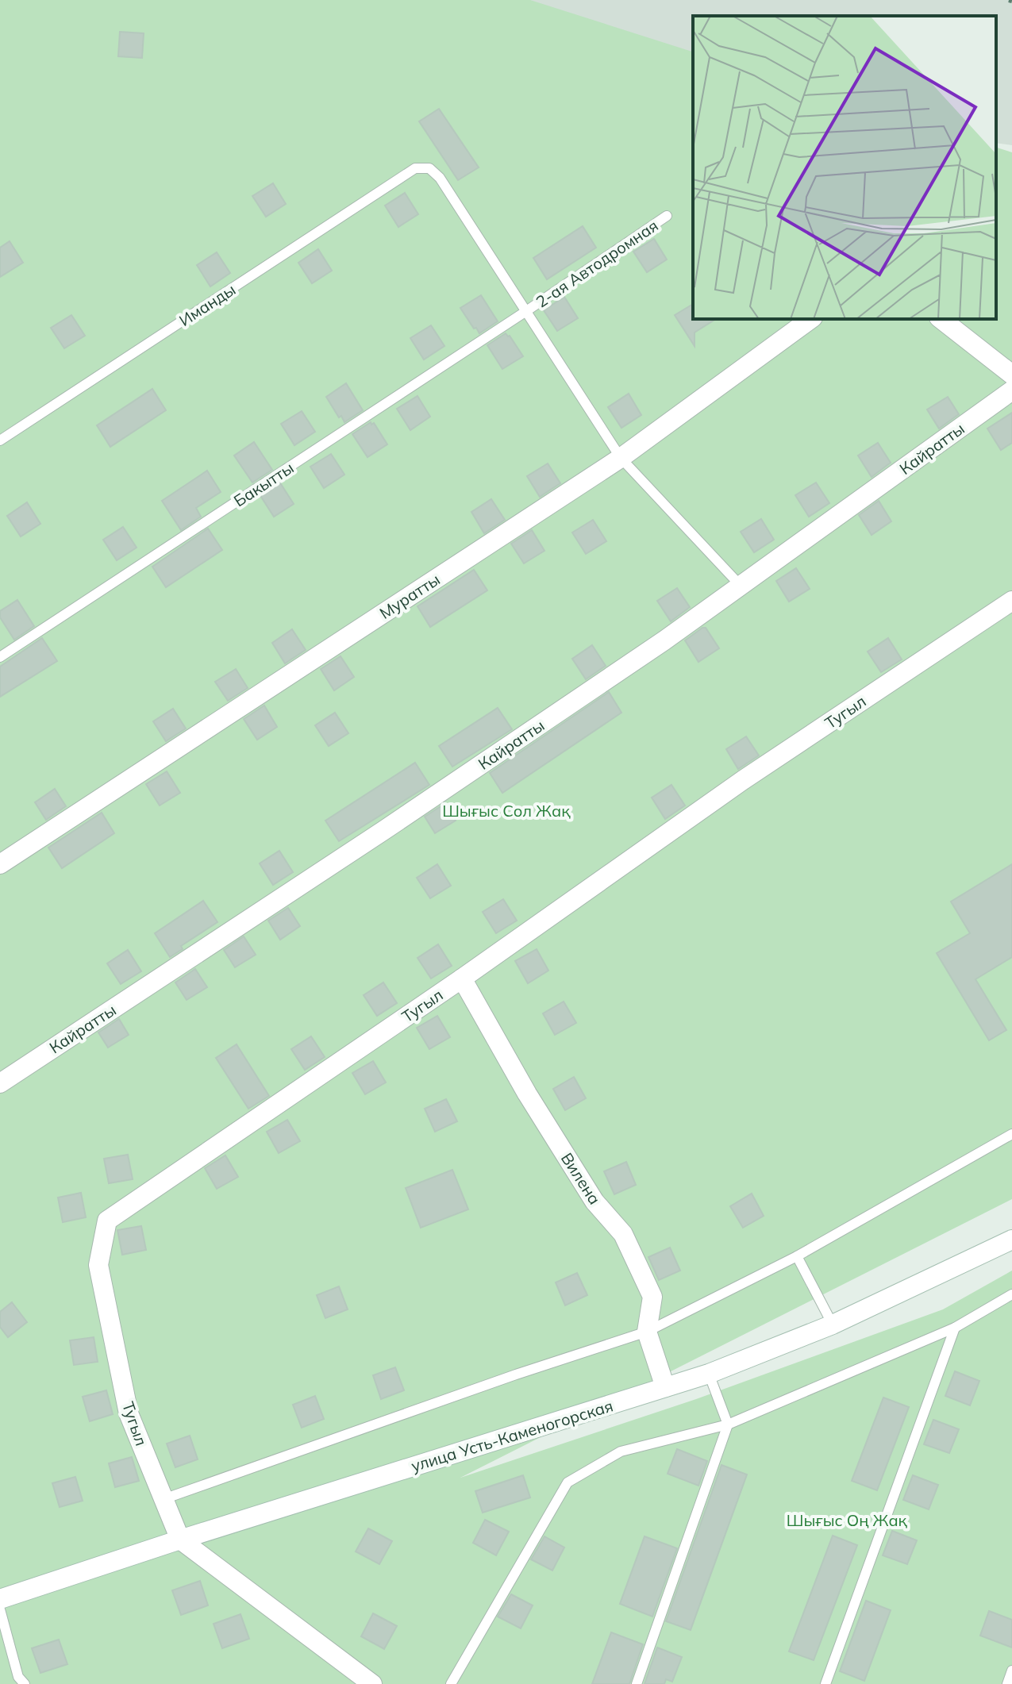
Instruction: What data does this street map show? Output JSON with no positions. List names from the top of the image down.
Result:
{
  "streets": {
    "street": [
      "Кайратты",
      "Муратты",
      "Тугыл",
      "Вилена",
      "улица Усть-Каменогорская"
    ],
    "lane": ["2-ая Автодромная", "Иманды", "Бакытты"]
  },
  "crossings": [
    ["2-ая Автодромная", "Иманды"],
    ["2-ая Автодромная", "Бакытты"],
    ["Иманды", "Бакытты"],
    ["Тугыл", "Вилена"],
    ["Тугыл", "улица Усть-Каменогорская"],
    ["Вилена", "улица Усть-Каменогорская"]
  ],
  "parks": ["Шығыс Сол Жақ", "Шығыс Оң Жақ"]
}
